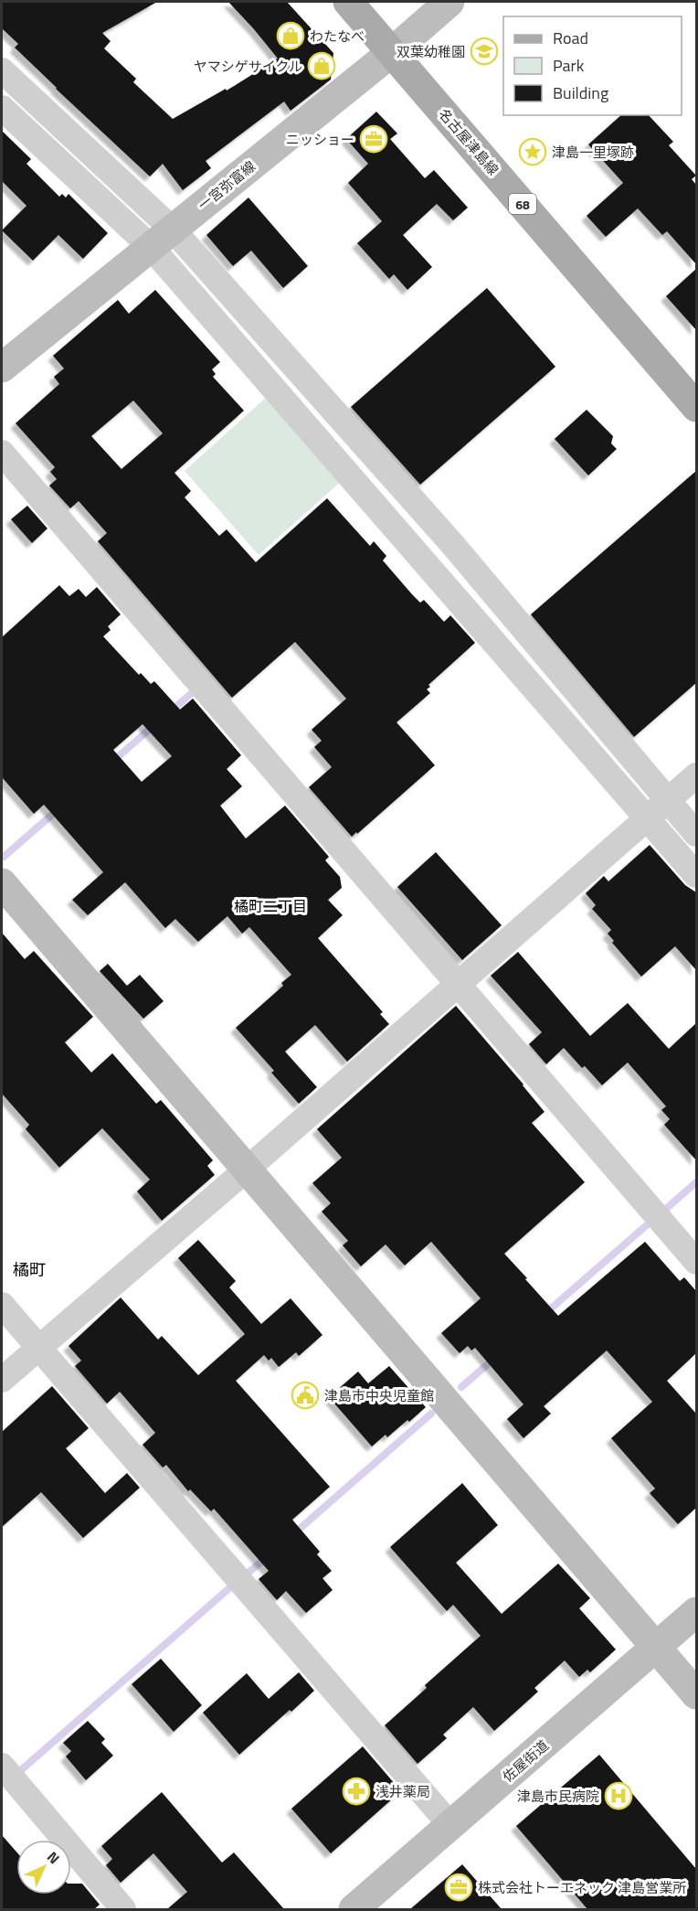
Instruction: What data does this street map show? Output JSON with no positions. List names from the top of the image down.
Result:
{
  "streets": {
    "main road": ["名古屋津島線", "68"],
    "street": ["一宮弥富線", "佐屋街道"]
  },
  "crossings": [
    ["名古屋津島線", "一宮弥富線"]
  ],
  "districts": ["橘町二丁目", "橘町"],
  "places": {
    "shop": ["わたなべ", "ヤマシゲサイクル"],
    "school or university": ["双葉幼稚園"],
    "office": ["ニッショー", "株式会社トーエネック 津島営業所"],
    "place": ["津島一里塚跡"],
    "public building": ["津島市中央児童館"],
    "pharmacy": ["浅井薬局"],
    "hospital": ["津島市民病院"]
  },
  "legend": ["Road", "Park", "Building"],
  "north": "top right"
}
